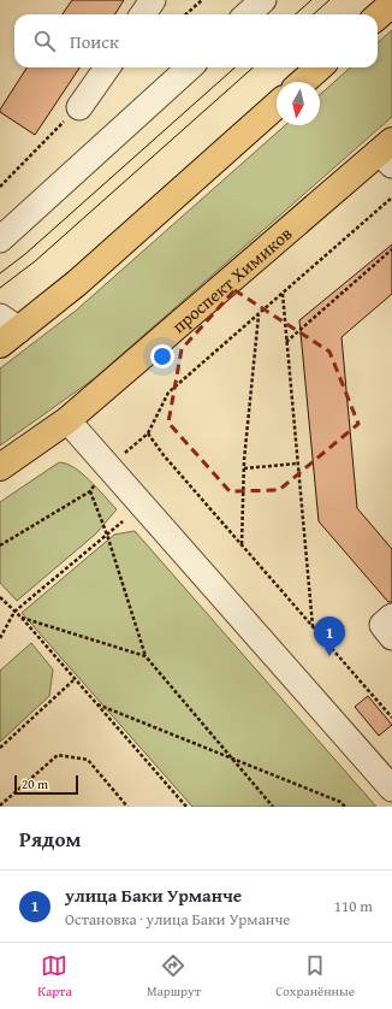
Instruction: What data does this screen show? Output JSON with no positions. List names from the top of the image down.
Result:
{
  "streets": {
    "main road": ["проспект Химиков"]
  },
  "scale_bar": "20 m",
  "north": "bottom",
  "page": {
    "search": "Поиск",
    "pins": "1",
    "scale": "20 m",
    "heading": "Рядом",
    "list": [
      {
        "mark": "1",
        "name": "улица Баки Урманче",
        "note": "Остановка · улица Баки Урманче",
        "value": "110 m"
      }
    ],
    "nav": ["Карта", "Маршрут", "Сохранённые"]
  }
}
